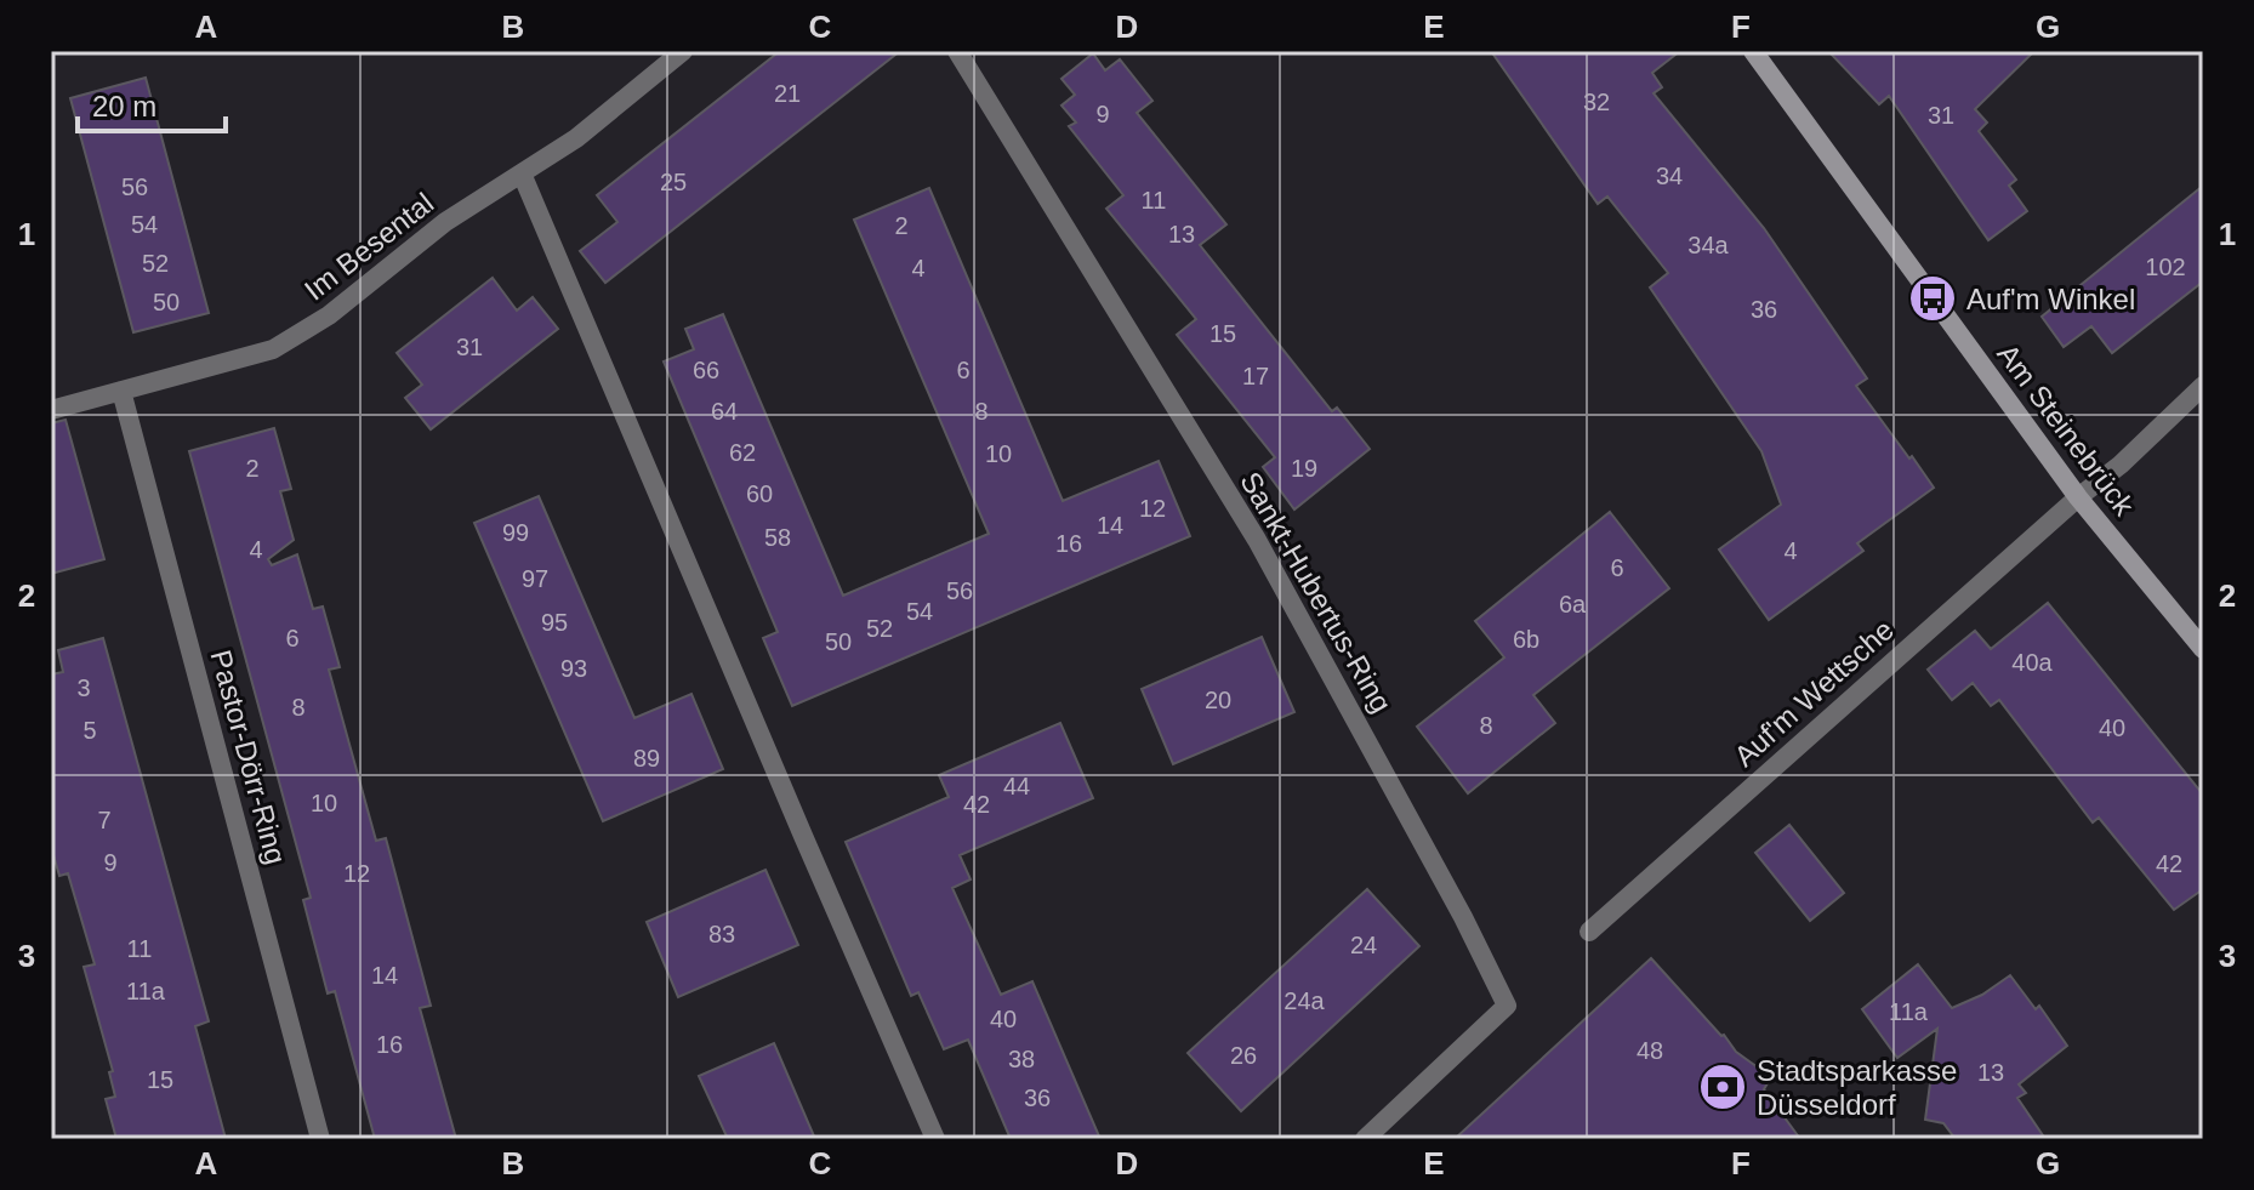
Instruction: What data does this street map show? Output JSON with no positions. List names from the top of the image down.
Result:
{
  "streets": {
    "street": [
      "Im Besental",
      "Am Steinebrück",
      "Sankt-Hubertus-Ring",
      "Auf'm Wettsche",
      "Pastor-Dörr-Ring"
    ]
  },
  "crossings": [
    ["Im Besental", "Pastor-Dörr-Ring"],
    ["Am Steinebrück", "Auf'm Wettsche"]
  ],
  "places": {
    "bus stop": ["Auf'm Winkel"],
    "bank": ["Stadtsparkasse Düsseldorf"]
  },
  "house_numbers": [
    "21",
    "32",
    "9",
    "31",
    "34",
    "25",
    "56",
    "11",
    "54",
    "2",
    "13",
    "34a",
    "52",
    "102",
    "4",
    "50",
    "36",
    "15",
    "31",
    "66",
    "6",
    "17",
    "64",
    "8",
    "62",
    "10",
    "2",
    "19",
    "60",
    "12",
    "14",
    "99",
    "58",
    "16",
    "4",
    "4",
    "6",
    "97",
    "56",
    "6a",
    "54",
    "95",
    "52",
    "6",
    "6b",
    "50",
    "40a",
    "93",
    "3",
    "20",
    "8",
    "8",
    "40",
    "5",
    "89",
    "44",
    "10",
    "42",
    "7",
    "9",
    "42",
    "12",
    "83",
    "24",
    "11",
    "14",
    "11a",
    "24a",
    "11a",
    "40",
    "16",
    "48",
    "26",
    "38",
    "13",
    "15",
    "36"
  ],
  "scale_bar": "20 m",
  "grid": {
    "columns": [
      "A",
      "B",
      "C",
      "D",
      "E",
      "F",
      "G"
    ],
    "rows": ["1", "2", "3"]
  }
}
